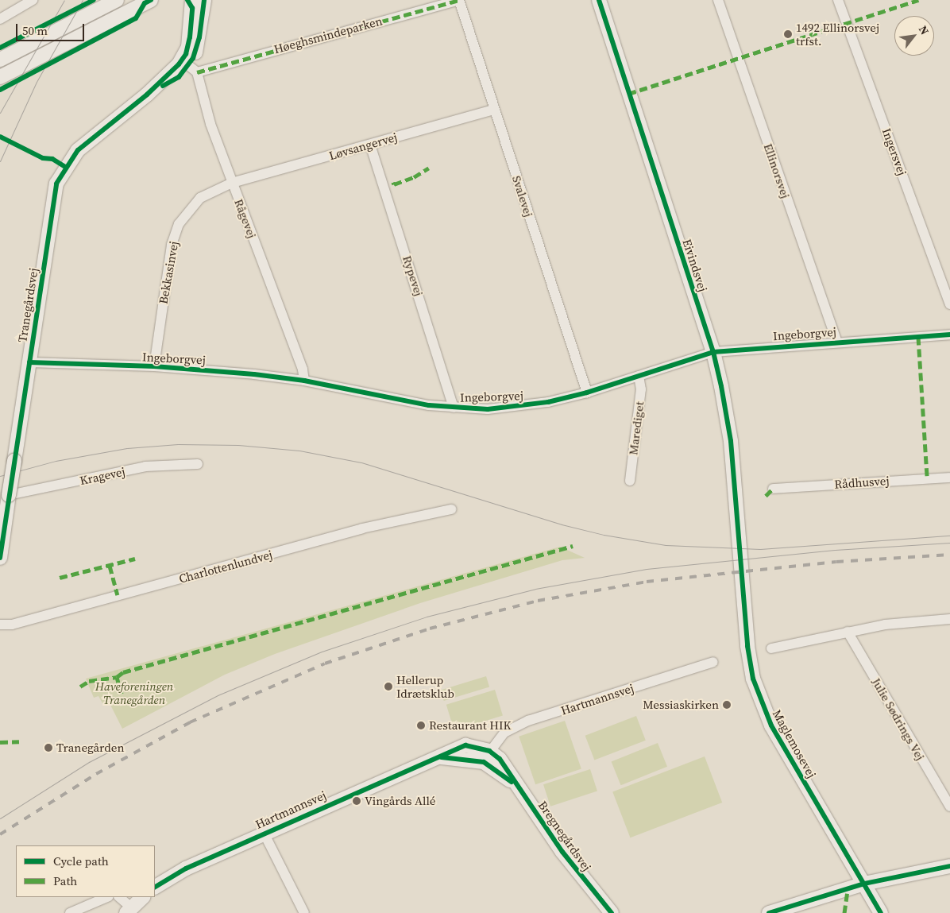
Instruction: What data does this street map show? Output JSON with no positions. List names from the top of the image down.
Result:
{
  "streets": {
    "street": [
      "Høeghsmindeparken",
      "Løvsangervej",
      "Ingersvej",
      "Ellinorsvej",
      "Svalevej",
      "Rågevej",
      "Eivindsvej",
      "Bekkasinvej",
      "Rypevej",
      "Tranegårdsvej",
      "Ingeborgvej",
      "Marediget",
      "Kragevej",
      "Rådhusvej",
      "Charlottenlundvej",
      "Hartmannsvej",
      "Julie Sødrings Vej",
      "Maglemosevej",
      "Bregnegårdsvej"
    ]
  },
  "crossings": [
    ["Høeghsmindeparken", "Svalevej"],
    ["Høeghsmindeparken", "Rågevej"],
    ["Høeghsmindeparken", "Tranegårdsvej"],
    ["Løvsangervej", "Svalevej"],
    ["Løvsangervej", "Rågevej"],
    ["Løvsangervej", "Bekkasinvej"],
    ["Løvsangervej", "Rypevej"],
    ["Ellinorsvej", "Ingeborgvej"],
    ["Svalevej", "Ingeborgvej"],
    ["Rågevej", "Bekkasinvej"],
    ["Rågevej", "Tranegårdsvej"],
    ["Rågevej", "Ingeborgvej"],
    ["Eivindsvej", "Ingeborgvej"],
    ["Eivindsvej", "Maglemosevej"],
    ["Bekkasinvej", "Ingeborgvej"],
    ["Rypevej", "Ingeborgvej"],
    ["Tranegårdsvej", "Ingeborgvej"],
    ["Tranegårdsvej", "Kragevej"],
    ["Ingeborgvej", "Marediget"],
    ["Hartmannsvej", "Bregnegårdsvej"]
  ],
  "parks": ["Haveforeningen Tranegården"],
  "places": [
    "1492 Ellinorsvej trfst.",
    "Hellerup Idrætsklub",
    "Messiaskirken",
    "Restaurant HIK",
    "Tranegården",
    "Vingårds Allé"
  ],
  "legend": ["Cycle path", "Path"],
  "scale_bar": "50 m",
  "north": "top right"
}
